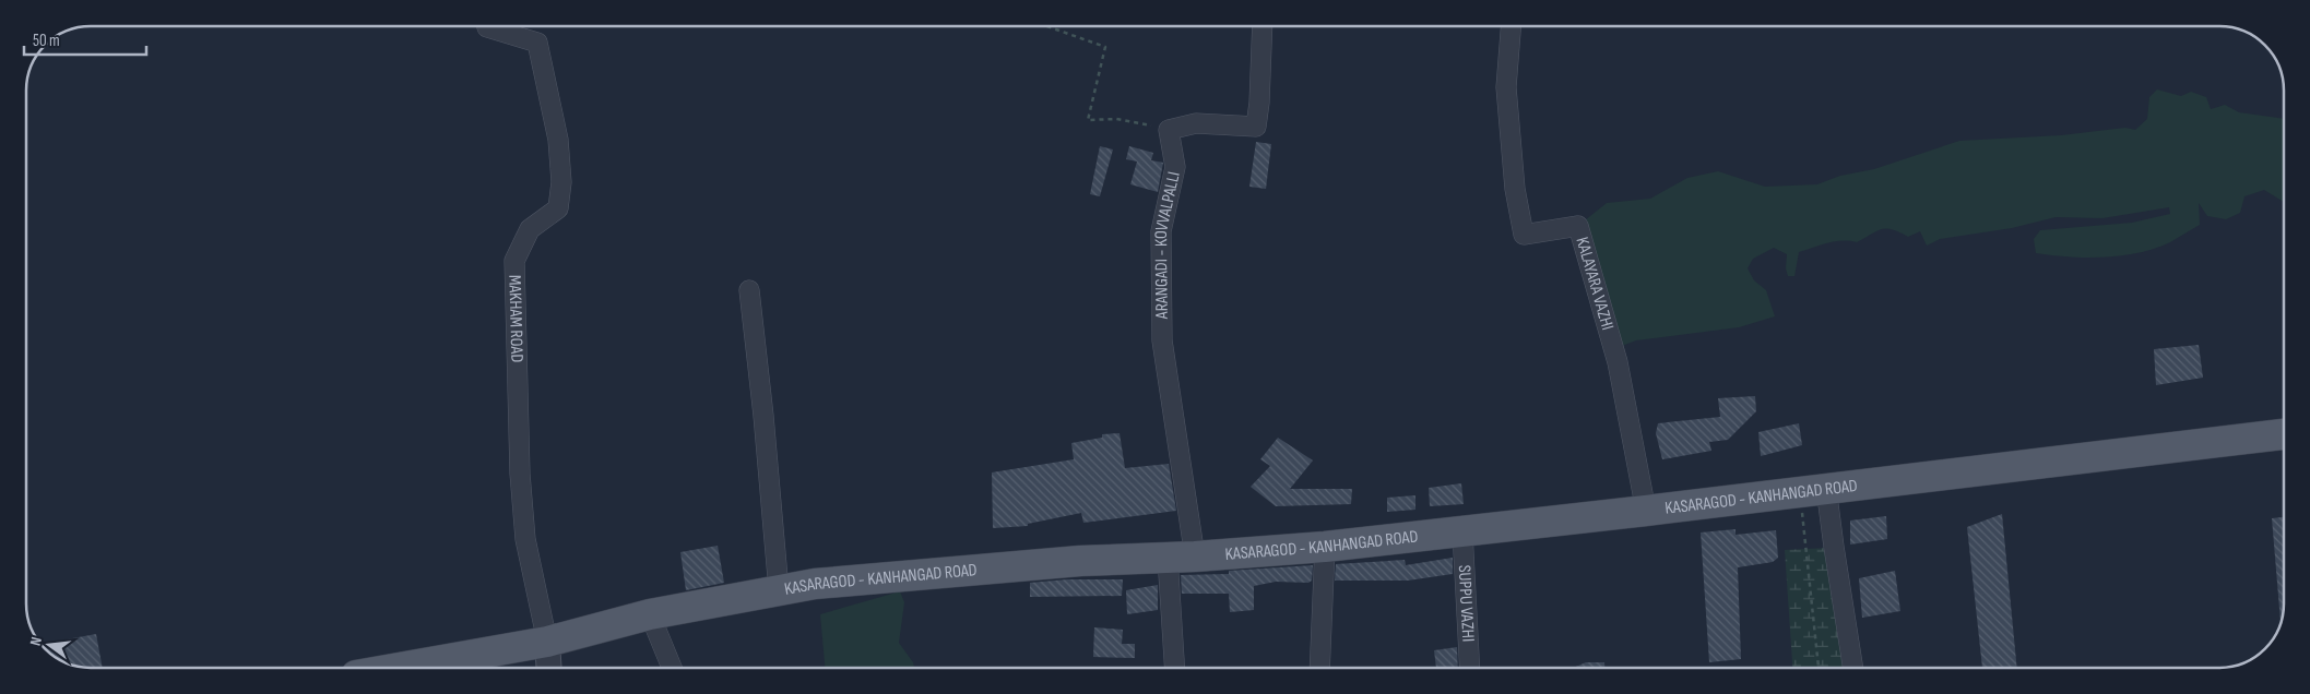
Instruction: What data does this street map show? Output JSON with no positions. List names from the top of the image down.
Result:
{
  "streets": {
    "main road": ["KASARAGOD - KANHANGAD ROAD"],
    "street": [
      "ARANGADI - KOVVALPALLI",
      "KALAYARA VAZHI",
      "MAKHAM ROAD",
      "SUPPU VAZHI"
    ]
  },
  "crossings": [
    ["ARANGADI - KOVVALPALLI", "KASARAGOD - KANHANGAD ROAD"],
    ["KALAYARA VAZHI", "KASARAGOD - KANHANGAD ROAD"],
    ["MAKHAM ROAD", "KASARAGOD - KANHANGAD ROAD"],
    ["KASARAGOD - KANHANGAD ROAD", "SUPPU VAZHI"]
  ],
  "scale_bar": "50 m",
  "north": "left"
}
